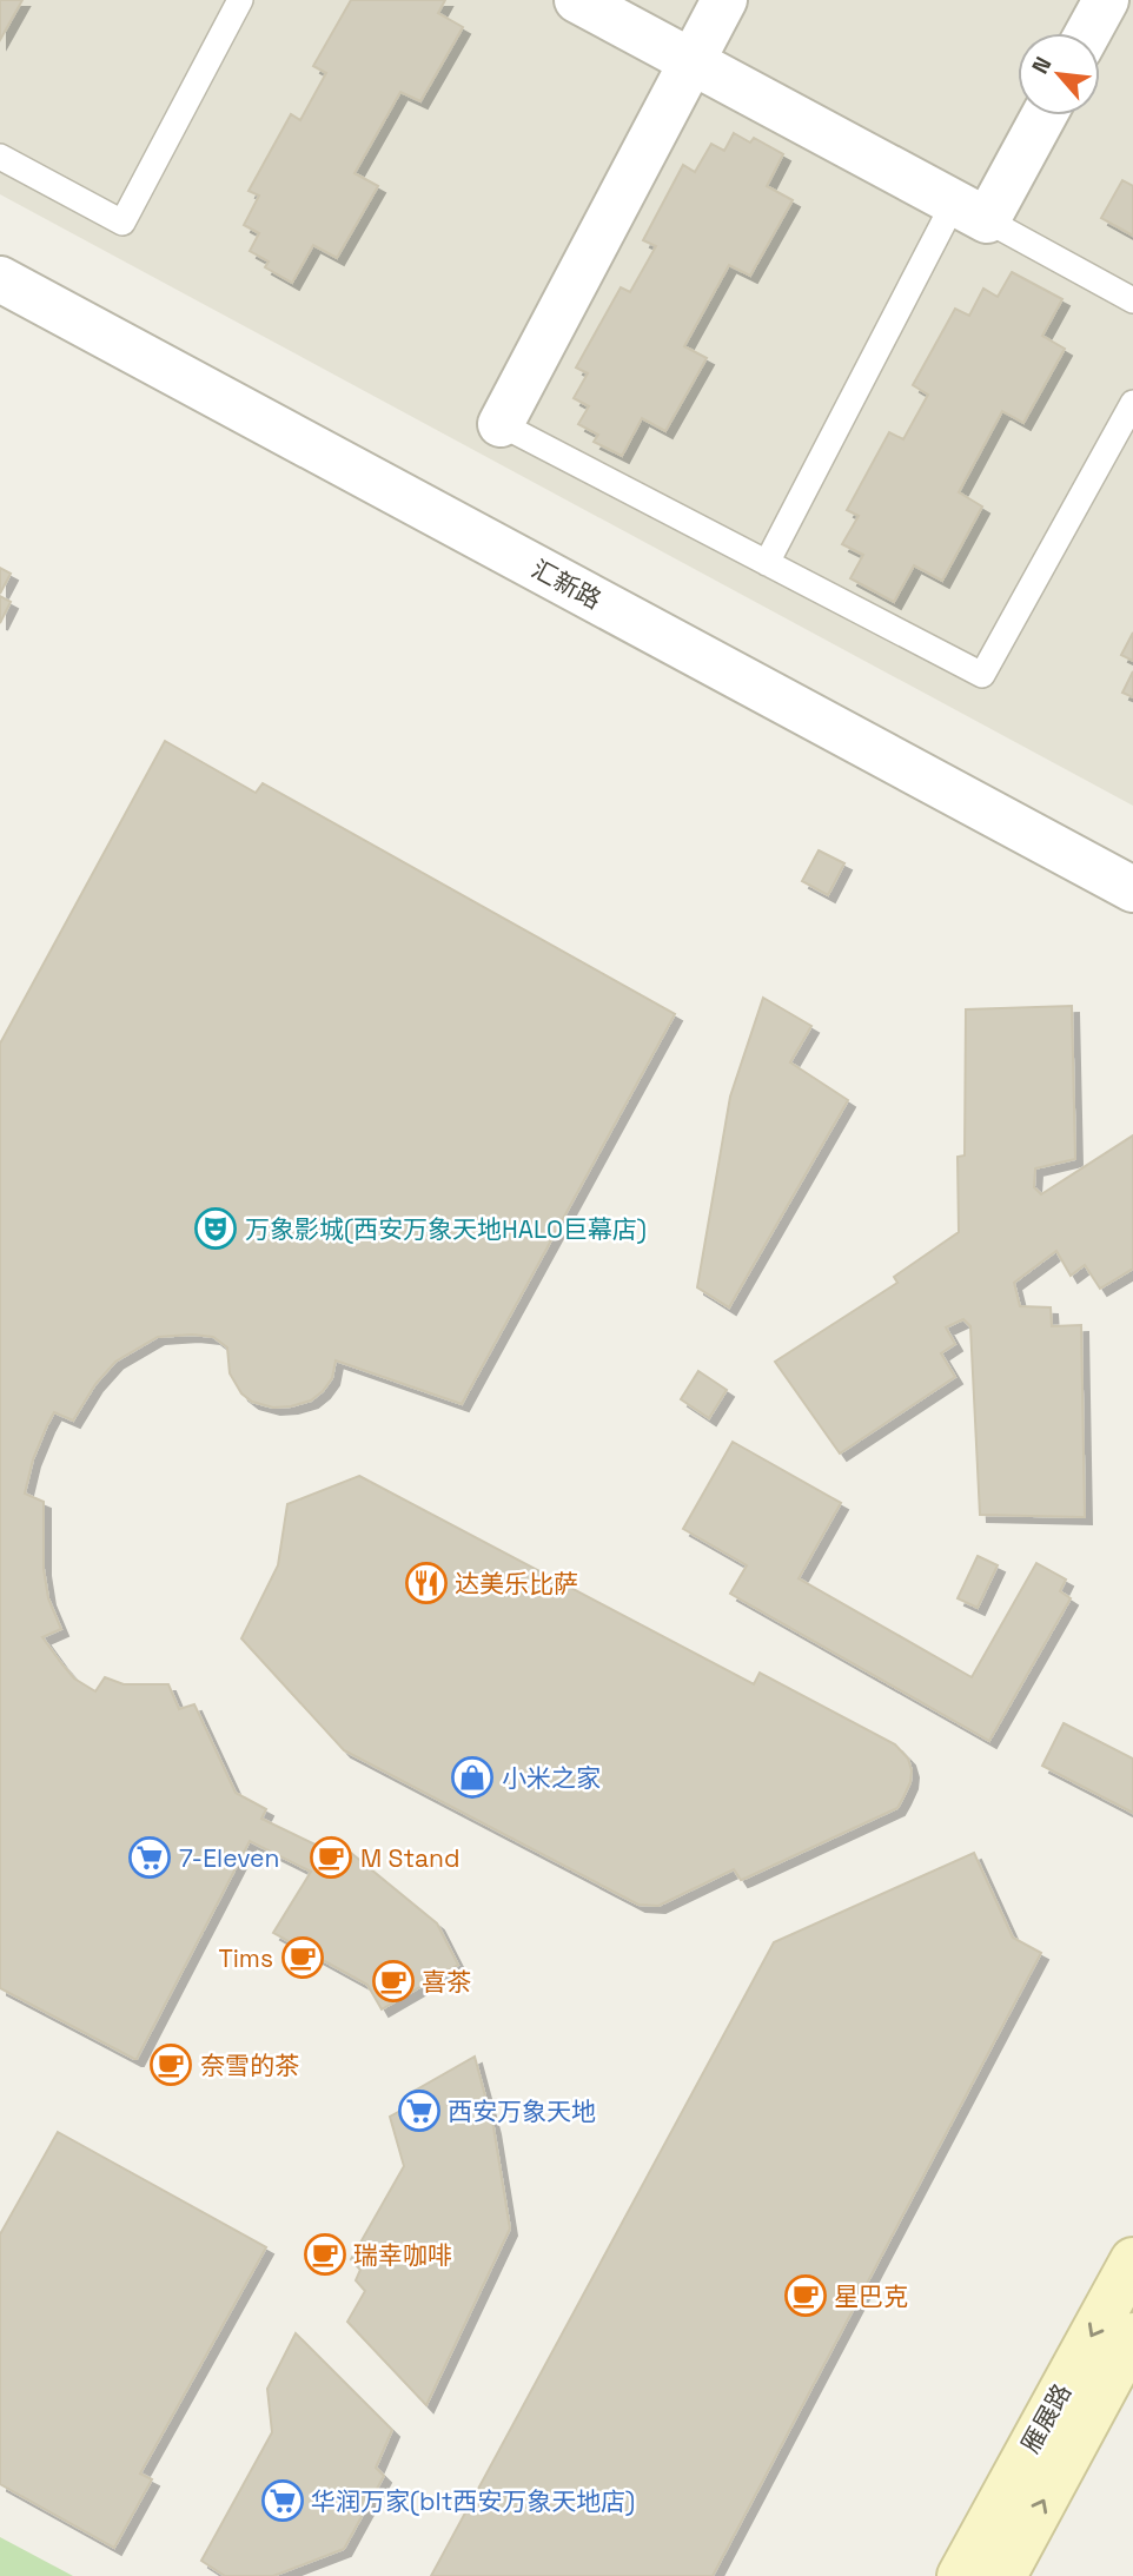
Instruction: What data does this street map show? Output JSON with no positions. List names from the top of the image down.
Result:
{
  "streets": {
    "main road": ["雁展路"],
    "street": ["汇新路"]
  },
  "places": {
    "theatre": ["万象影城(西安万象天地HALO巨幕店)"],
    "restaurant": ["达美乐比萨"],
    "shop": ["小米之家"],
    "supermarket": ["7-Eleven", "西安万象天地", "华润万家(blt西安万象天地店)"],
    "cafe": [
      "M Stand",
      "Tims",
      "喜茶",
      "奈雪的茶",
      "瑞幸咖啡",
      "星巴克"
    ]
  },
  "north": "top left"
}
